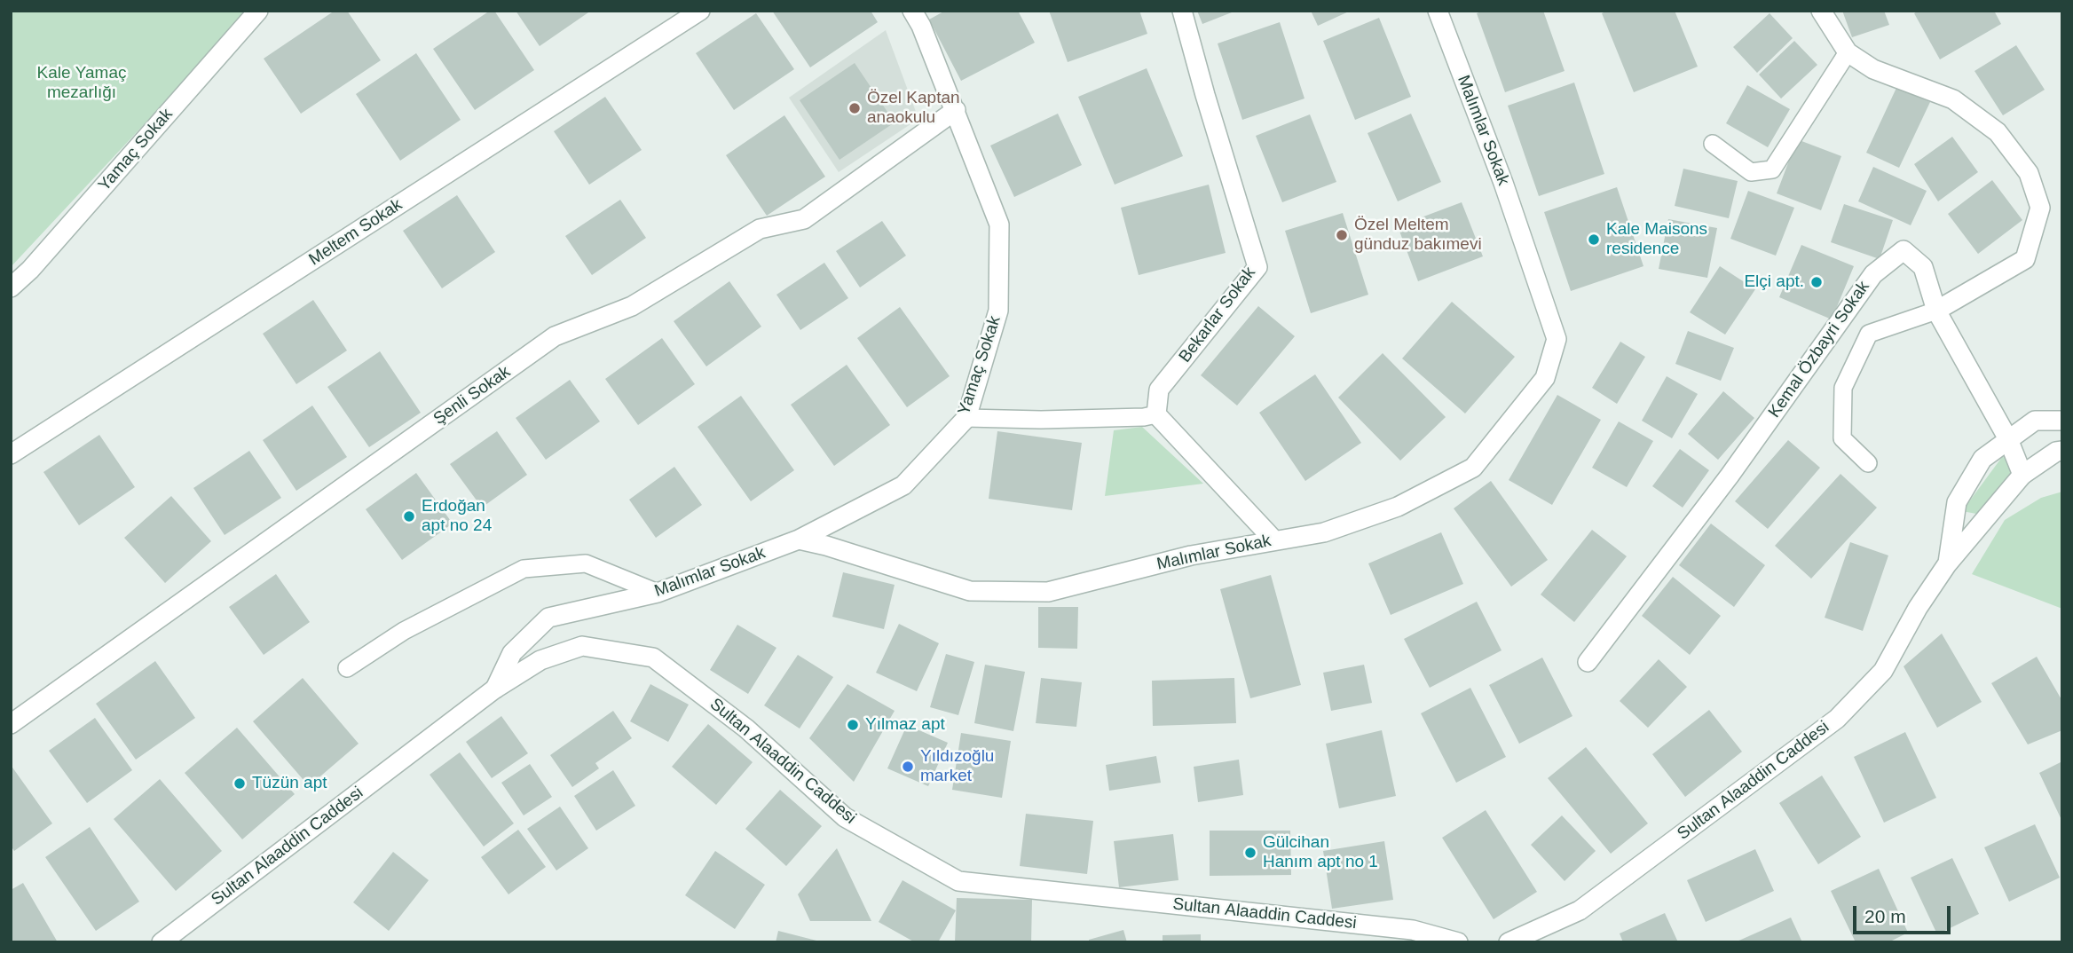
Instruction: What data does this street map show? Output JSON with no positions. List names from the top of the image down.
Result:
{
  "streets": {
    "street": [
      "Malımlar Sokak",
      "Yamaç Sokak",
      "Meltem Sokak",
      "Bekarlar Sokak",
      "Kemal Özbayri Sokak",
      "Şenli Sokak",
      "Sultan Alaaddin Caddesi"
    ]
  },
  "crossings": [
    ["Malımlar Sokak", "Yamaç Sokak"],
    ["Malımlar Sokak", "Sultan Alaaddin Caddesi"],
    ["Yamaç Sokak", "Şenli Sokak"],
    ["Kemal Özbayri Sokak", "Sultan Alaaddin Caddesi"]
  ],
  "parks": ["Kale Yamaç mezarlığı"],
  "places": [
    "Özel Kaptan anaokulu",
    "Özel Meltem günduz bakımevi",
    "Kale Maisons residence",
    "Elçi apt.",
    "Erdoğan apt no 24",
    "Yılmaz apt",
    "Yıldızoğlu market",
    "Tüzün apt",
    "Gülcihan Hanım apt no 1"
  ],
  "scale_bar": "20 m"
}
